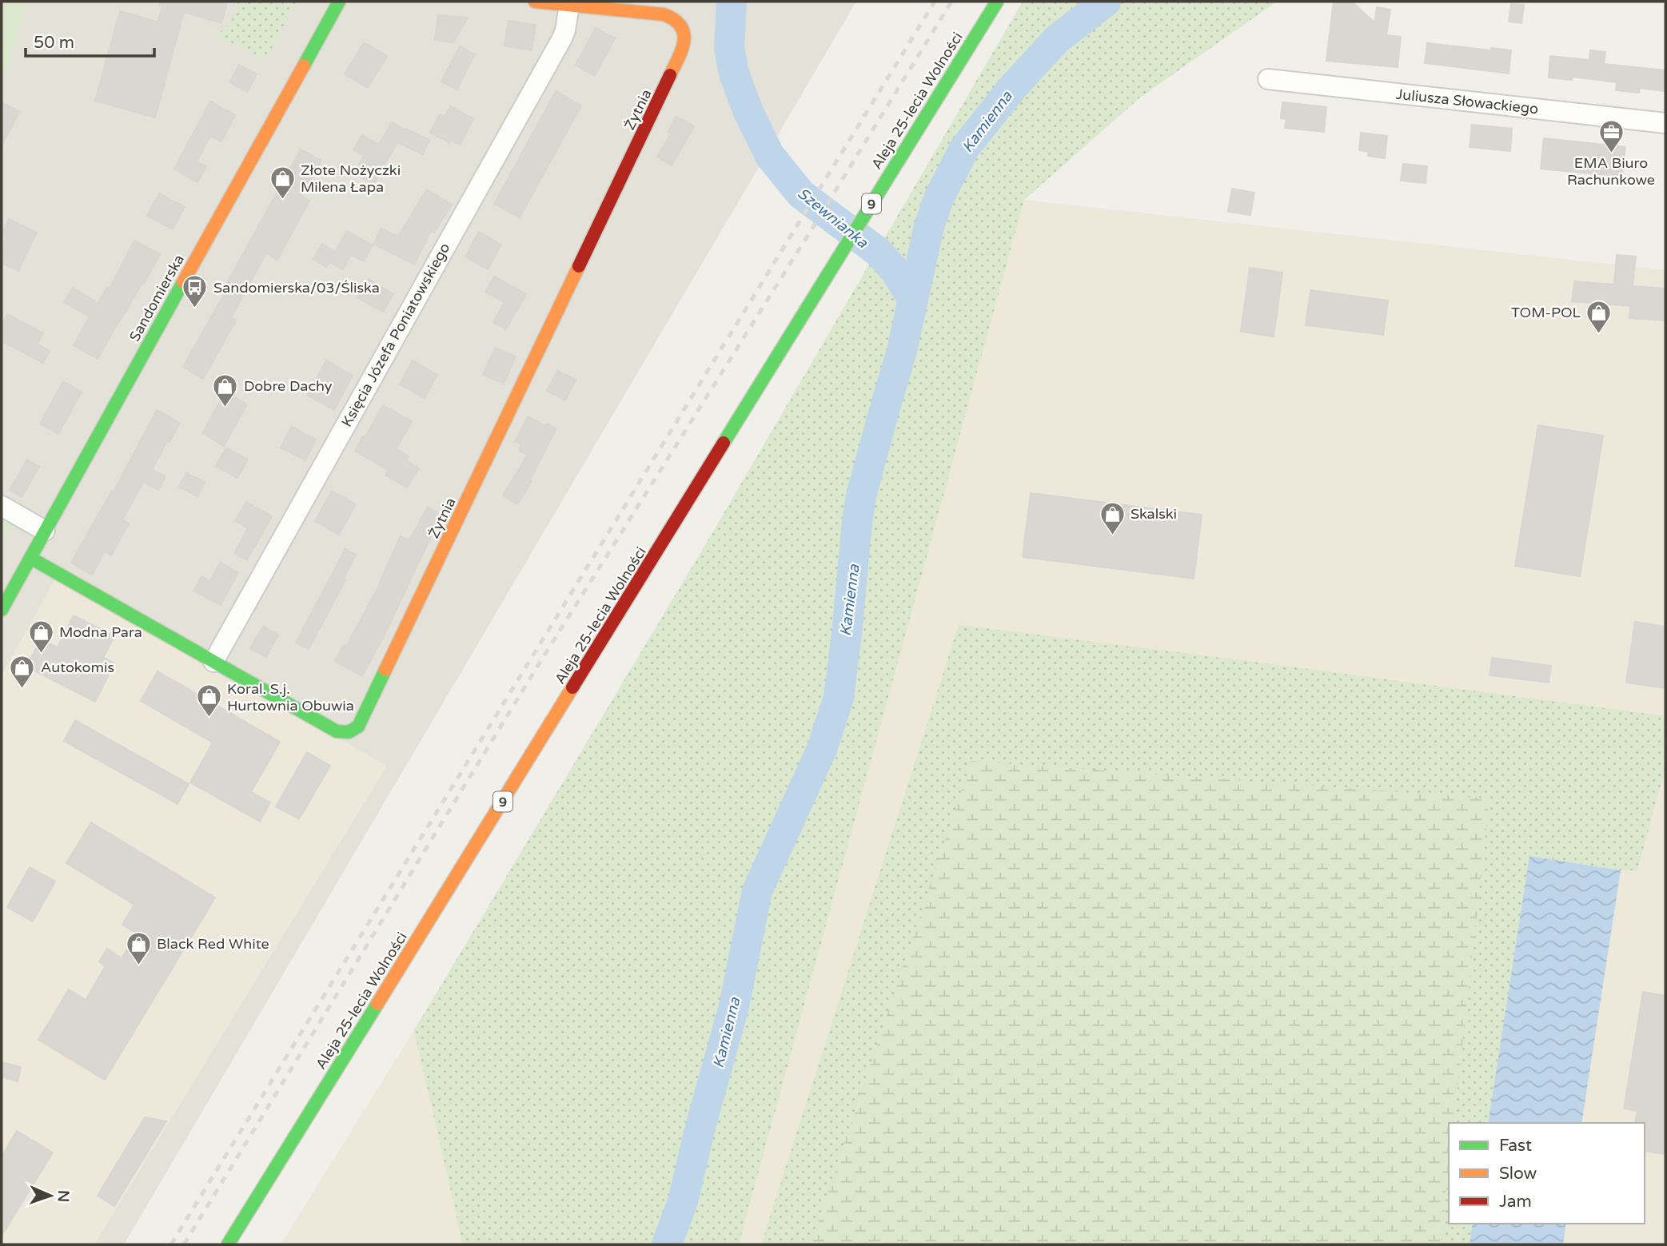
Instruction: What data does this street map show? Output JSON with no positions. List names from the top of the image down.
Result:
{
  "streets": {
    "street": [
      "Aleja 25-lecia Wolności",
      "Juliusza Słowackiego",
      "Żytnia",
      "9",
      "Sandomierska",
      "Księcia Józefa Poniatowskiego"
    ]
  },
  "crossings": [
    ["Żytnia", "Sandomierska"],
    ["Żytnia", "Księcia Józefa Poniatowskiego"]
  ],
  "water": ["Kamienna", "Szewnianka"],
  "places": {
    "office": ["EMA Biuro Rachunkowe"],
    "shop": [
      "Złote Nożyczki Milena Łapa",
      "TOM-POL",
      "Dobre Dachy",
      "Skalski",
      "Modna Para",
      "Autokomis",
      "Koral. S.j. Hurtownia Obuwia",
      "Black Red White"
    ],
    "bus stop": ["Sandomierska/03/Śliska"]
  },
  "legend": ["Fast", "Slow", "Jam"],
  "scale_bar": "50 m",
  "north": "right"
}
